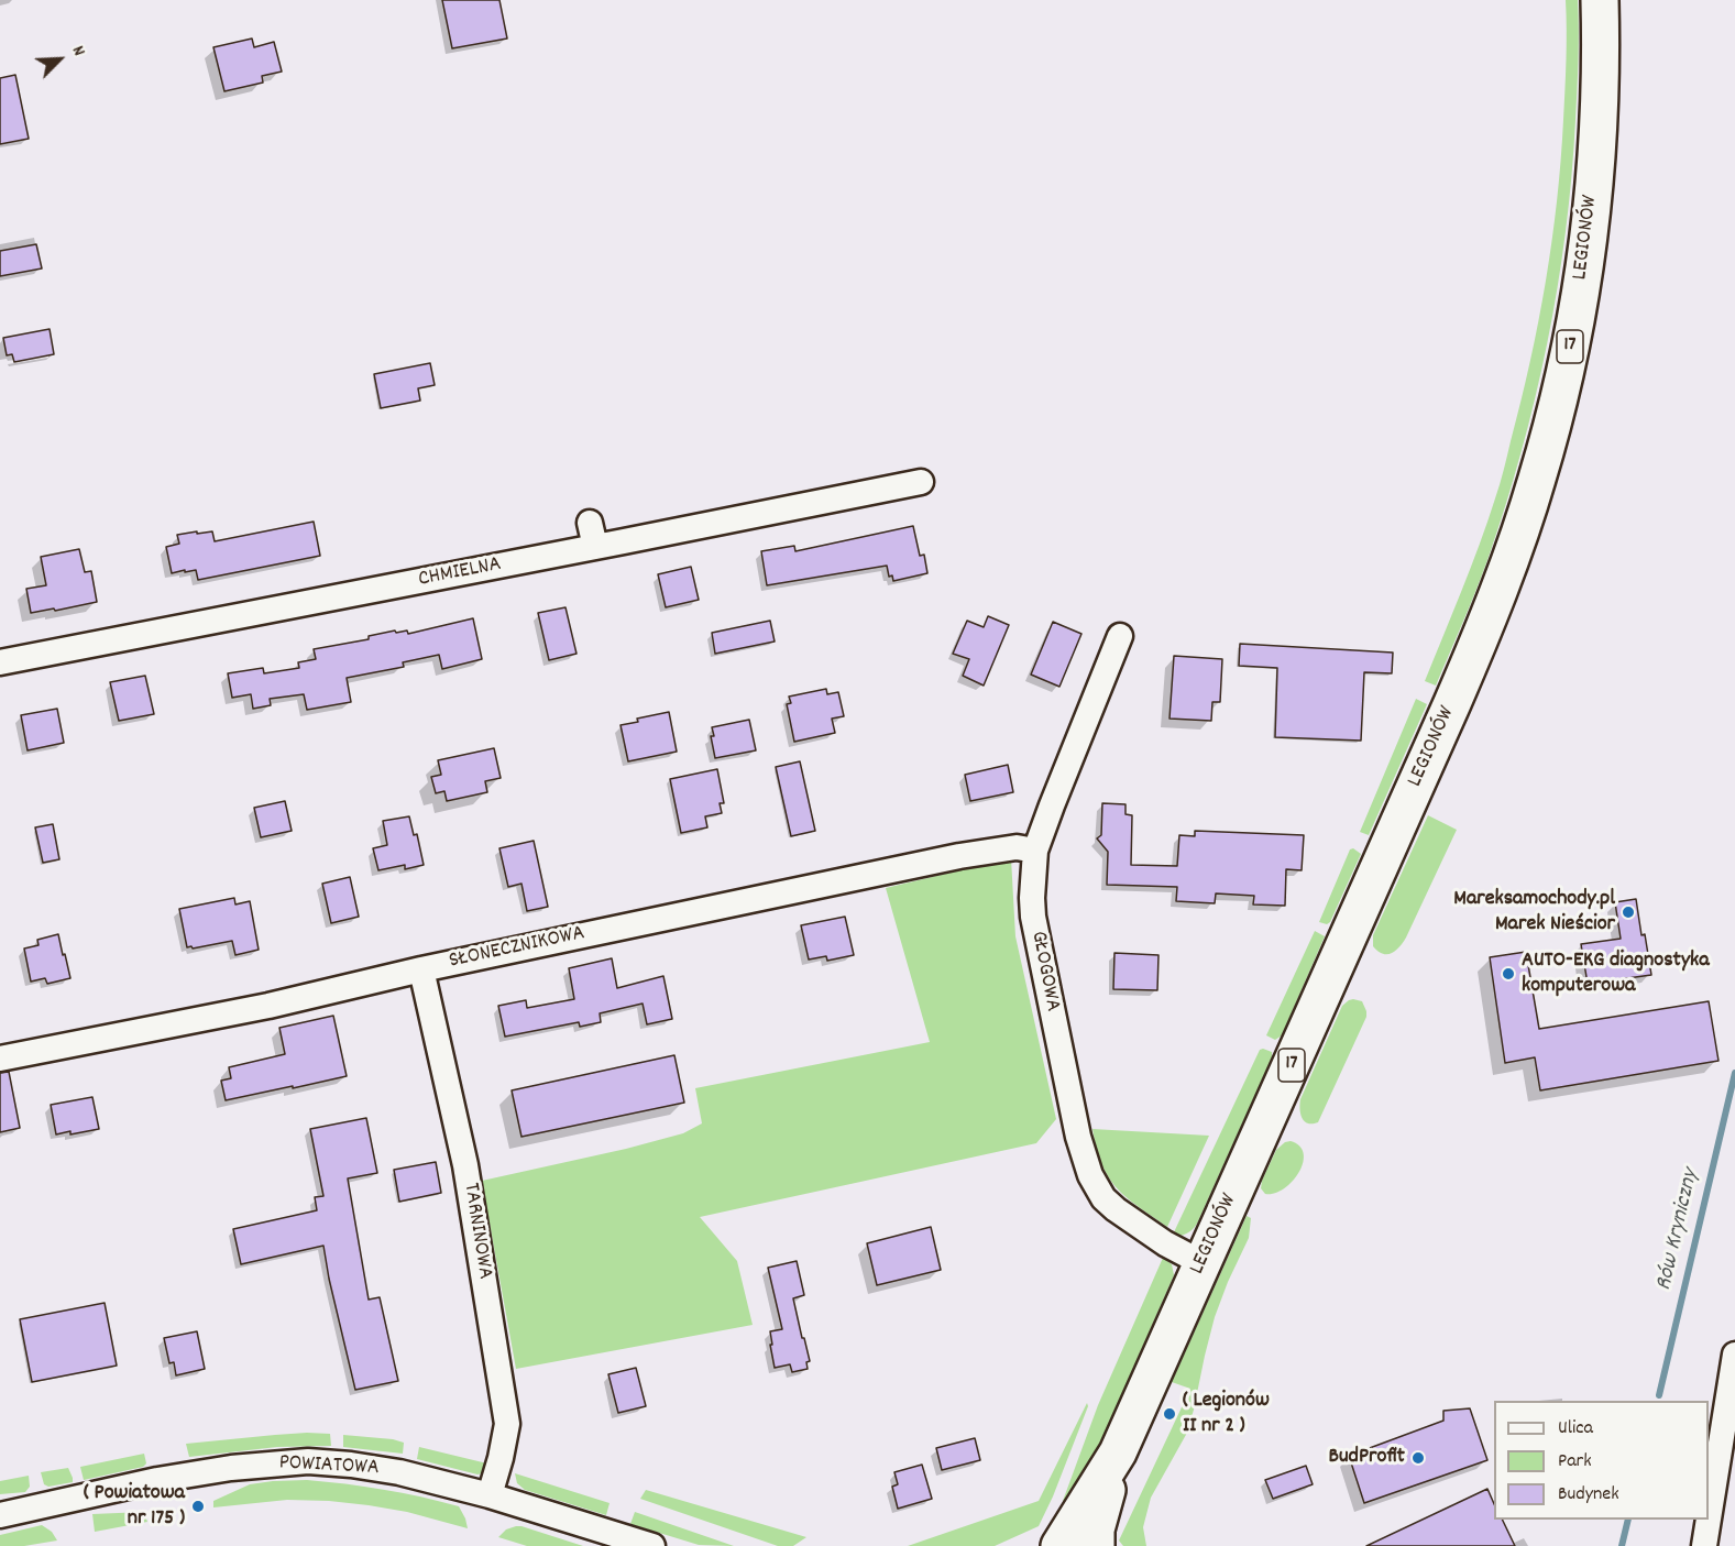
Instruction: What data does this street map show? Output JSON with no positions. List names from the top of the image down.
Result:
{
  "streets": {
    "highway": ["LEGIONÓW", "17"],
    "street": [
      "CHMIELNA",
      "SŁONECZNIKOWA",
      "GŁOGOWA",
      "TARNINOWA",
      "POWIATOWA"
    ]
  },
  "crossings": [
    ["LEGIONÓW", "GŁOGOWA"],
    ["SŁONECZNIKOWA", "GŁOGOWA"],
    ["SŁONECZNIKOWA", "TARNINOWA"],
    ["TARNINOWA", "POWIATOWA"]
  ],
  "water": ["Rów Kryniczny"],
  "places": [
    "Mareksamochody.pl Marek Nieścior",
    "AUTO-EKG diagnostyka komputerowa",
    "( Legionów II nr 2 )",
    "BudProfit",
    "( Powiatowa nr 175 )"
  ],
  "legend": ["Ulica", "Park", "Budynek"],
  "north": "top right"
}
